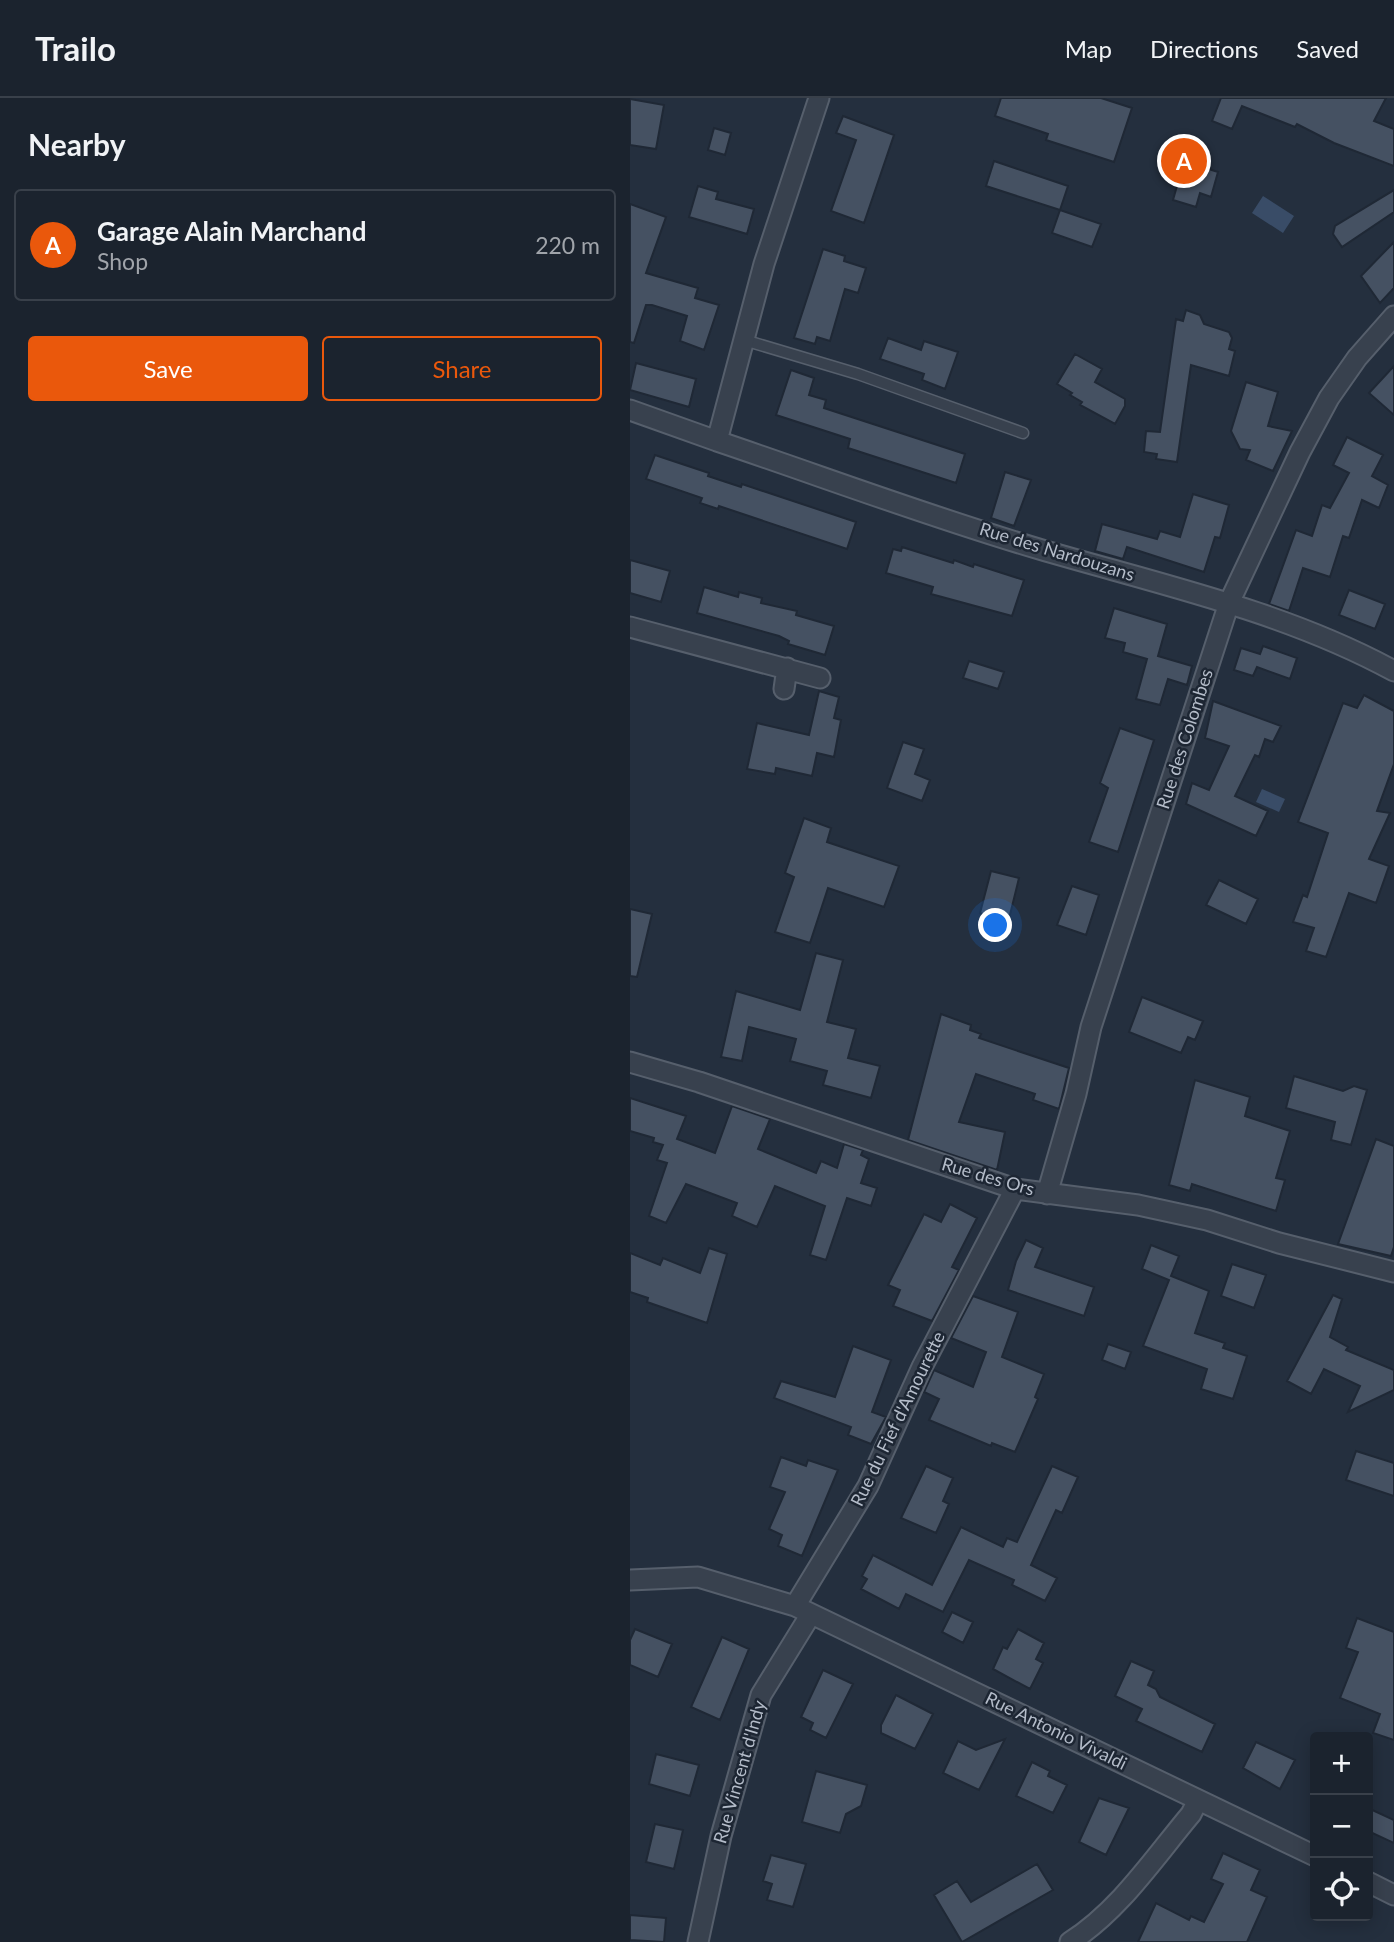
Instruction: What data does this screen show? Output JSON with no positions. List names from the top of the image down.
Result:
{
  "streets": {
    "street": [
      "Rue des Nardouzans",
      "Rue des Colombes",
      "Rue des Ors",
      "Rue du Fief d'Amourette",
      "Rue Antonio Vivaldi",
      "Rue Vincent d'Indy"
    ]
  },
  "crossings": [
    ["Rue des Nardouzans", "Rue des Colombes"],
    ["Rue des Colombes", "Rue des Ors"],
    ["Rue des Ors", "Rue du Fief d'Amourette"],
    ["Rue du Fief d'Amourette", "Rue Antonio Vivaldi"],
    ["Rue du Fief d'Amourette", "Rue Vincent d'Indy"],
    ["Rue Antonio Vivaldi", "Rue Vincent d'Indy"]
  ],
  "page": {
    "header": "Trailo",
    "nav": ["Map", "Directions", "Saved"],
    "heading": "Nearby",
    "pins": "A",
    "list": [
      {
        "mark": "A",
        "name": "Garage Alain Marchand",
        "note": "Shop",
        "value": "220 m"
      }
    ],
    "buttons": ["Save", "Share"],
    "map_buttons": ["+", "−"]
  }
}
